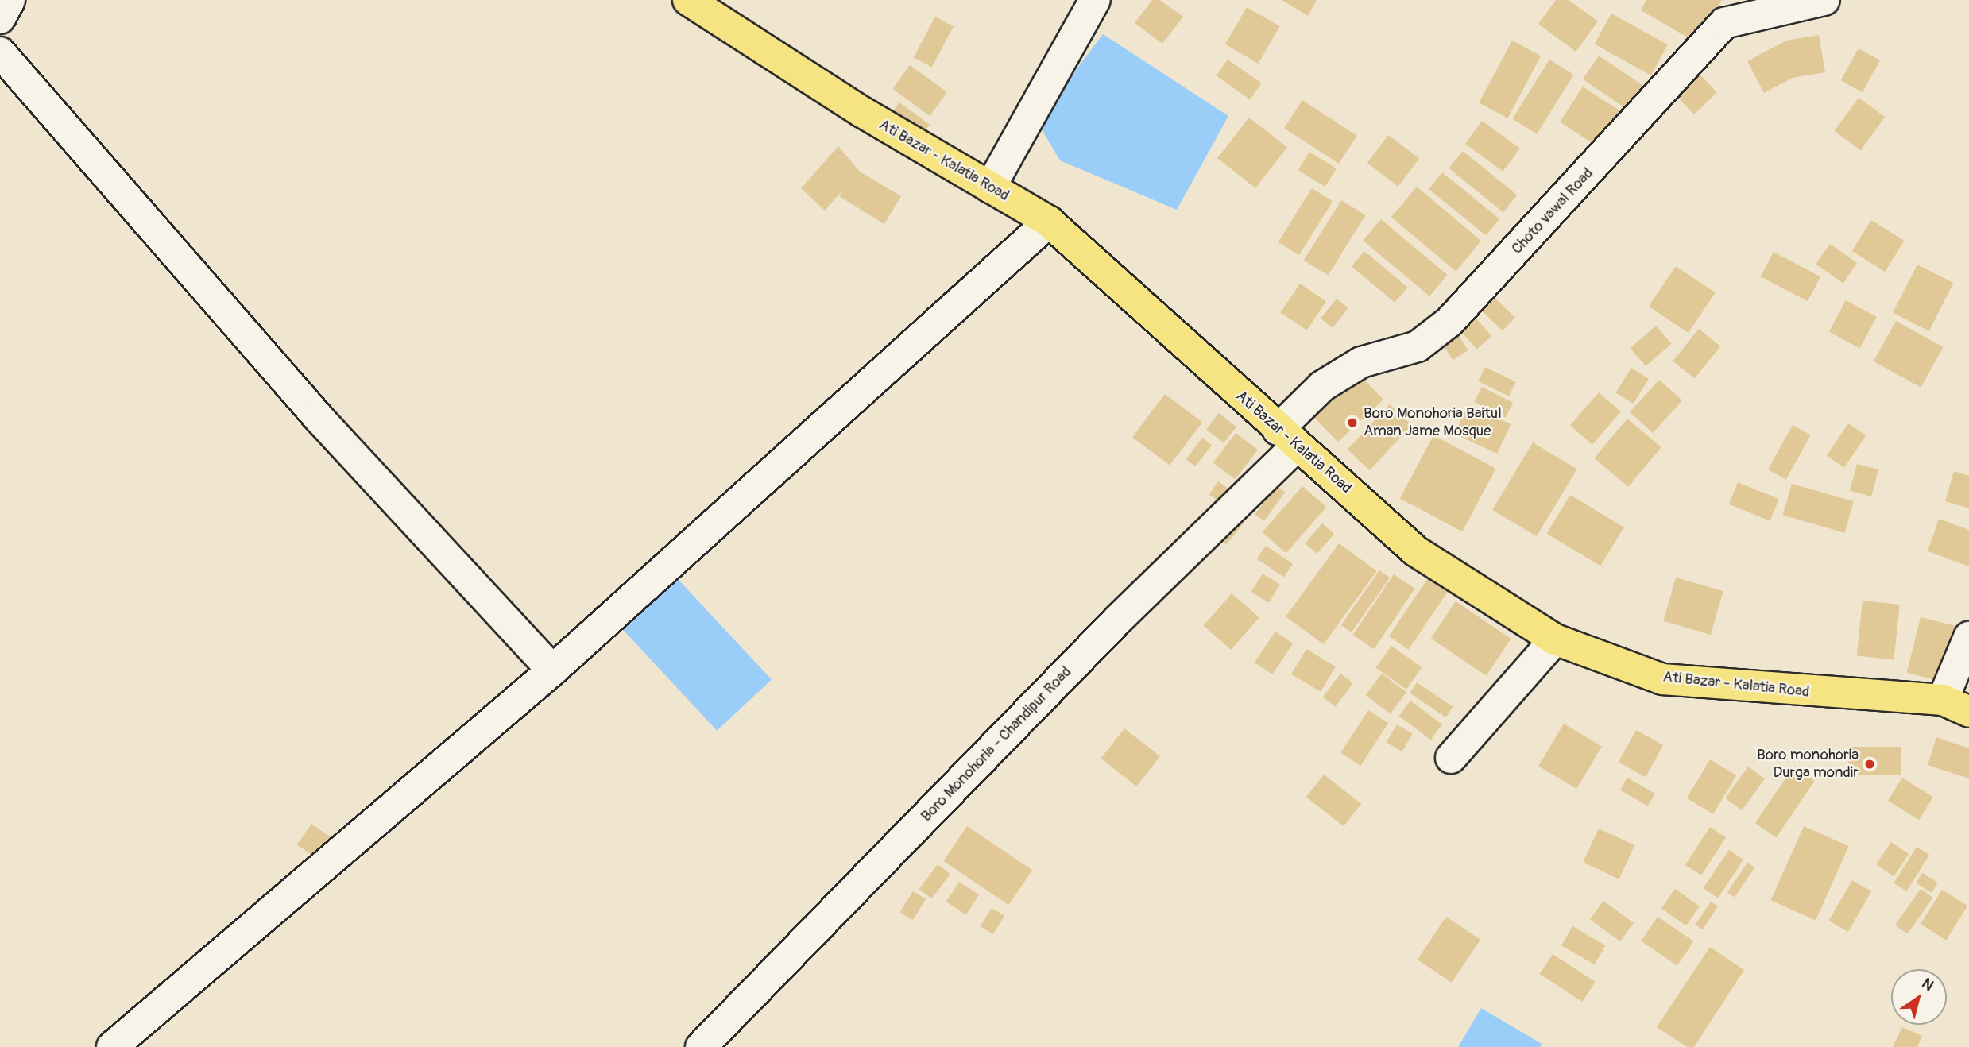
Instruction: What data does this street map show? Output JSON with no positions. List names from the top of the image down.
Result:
{
  "streets": {
    "main road": ["Ati Bazar - Kalatia Road"],
    "street": ["Choto vawal Road", "Boro Monohoria - Chandipur Road"]
  },
  "crossings": [
    ["Ati Bazar - Kalatia Road", "Choto vawal Road"],
    ["Ati Bazar - Kalatia Road", "Boro Monohoria - Chandipur Road"],
    ["Choto vawal Road", "Boro Monohoria - Chandipur Road"]
  ],
  "places": ["Boro Monohoria Baitul Aman Jame Mosque", "Boro monohoria Durga mondir"],
  "north": "top right"
}
